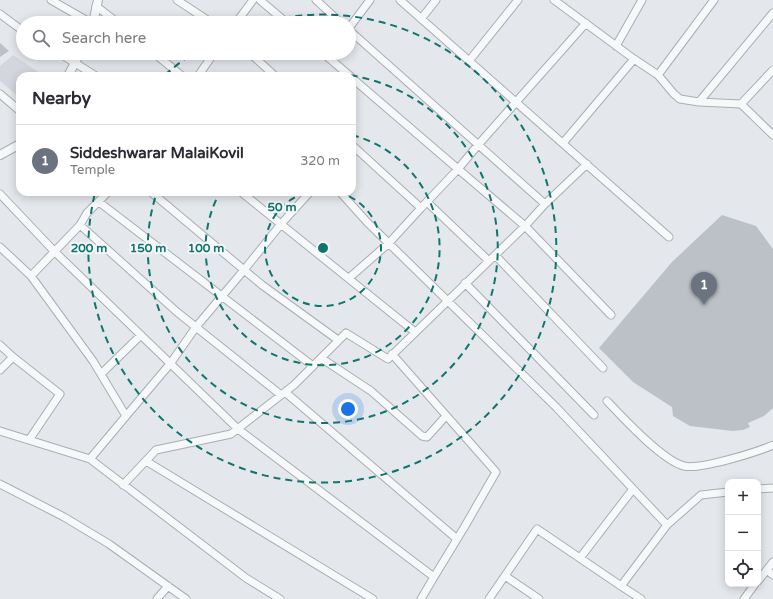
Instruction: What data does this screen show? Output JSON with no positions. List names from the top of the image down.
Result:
{
  "page": {
    "search": "Search here",
    "heading": "Nearby",
    "list": [
      {
        "mark": "1",
        "name": "Siddeshwarar MalaiKovil",
        "note": "Temple",
        "value": "320 m"
      }
    ],
    "pins": "1",
    "map_buttons": ["+", "−"]
  },
  "rings": [
    "50 m",
    "200 m",
    "150 m",
    "100 m"
  ]
}
